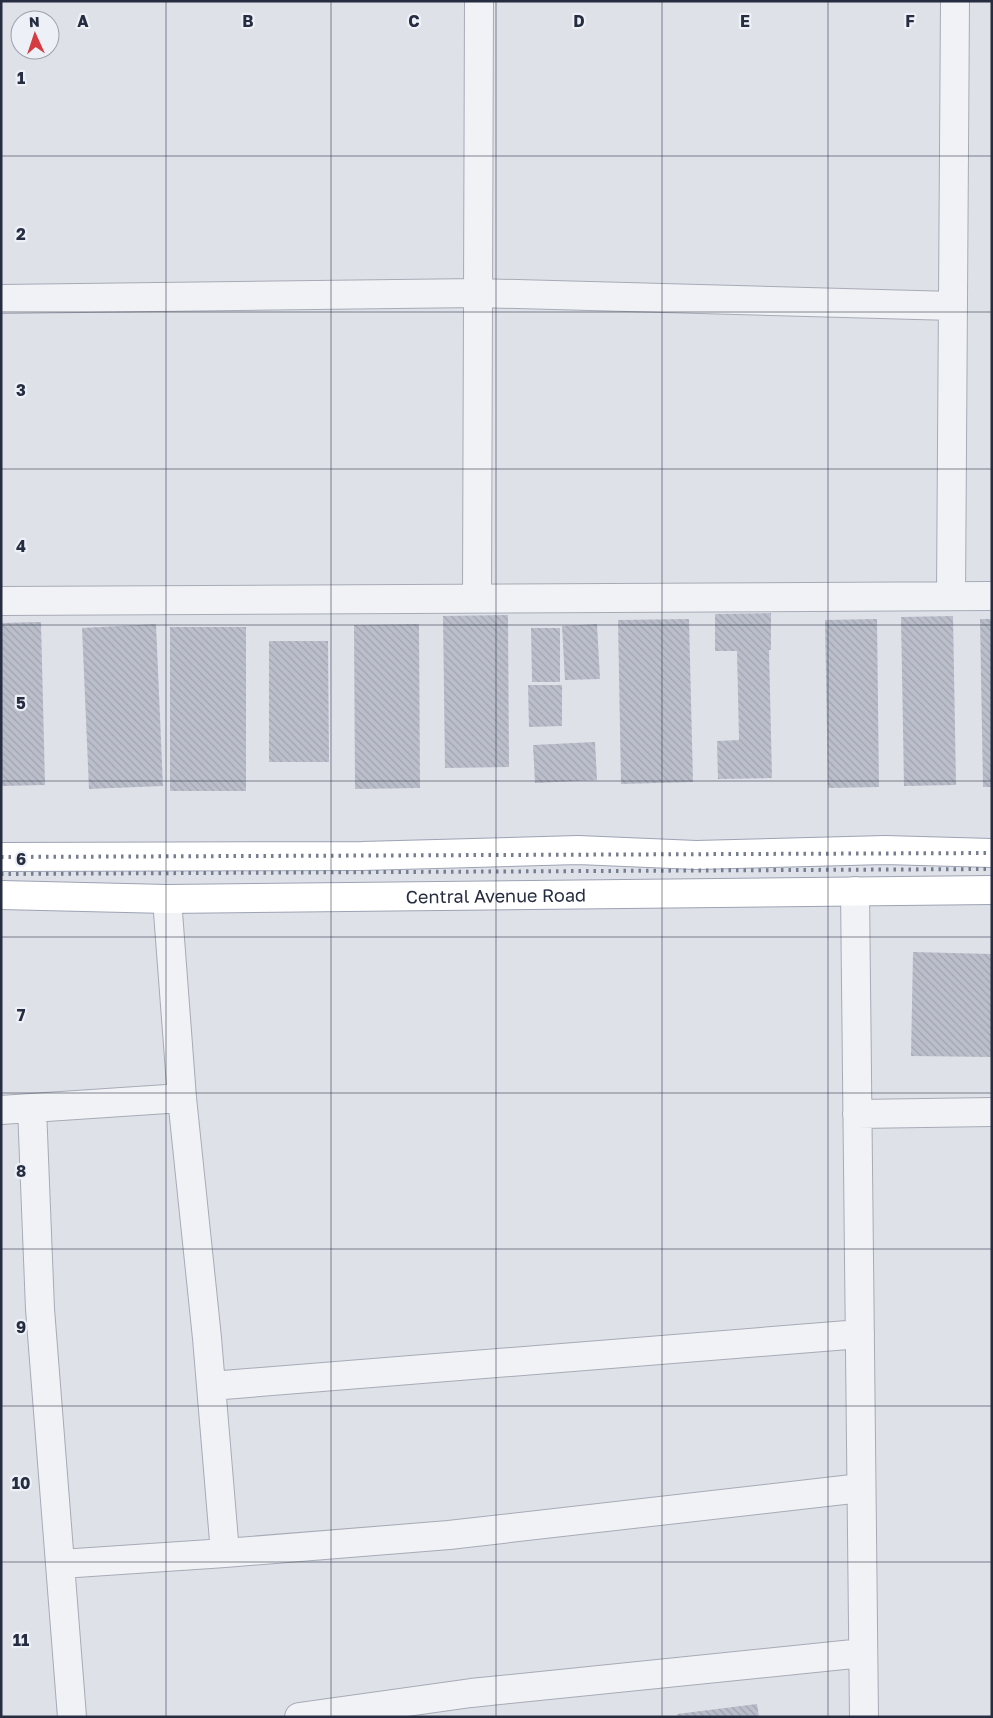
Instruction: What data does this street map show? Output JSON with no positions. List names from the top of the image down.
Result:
{
  "streets": {
    "main road": ["Central Avenue Road"]
  },
  "north": "top",
  "grid": {
    "columns": [
      "A",
      "B",
      "C",
      "D",
      "E",
      "F"
    ],
    "rows": [
      "1",
      "2",
      "3",
      "4",
      "5",
      "6",
      "7",
      "8",
      "9",
      "10",
      "11"
    ]
  }
}
